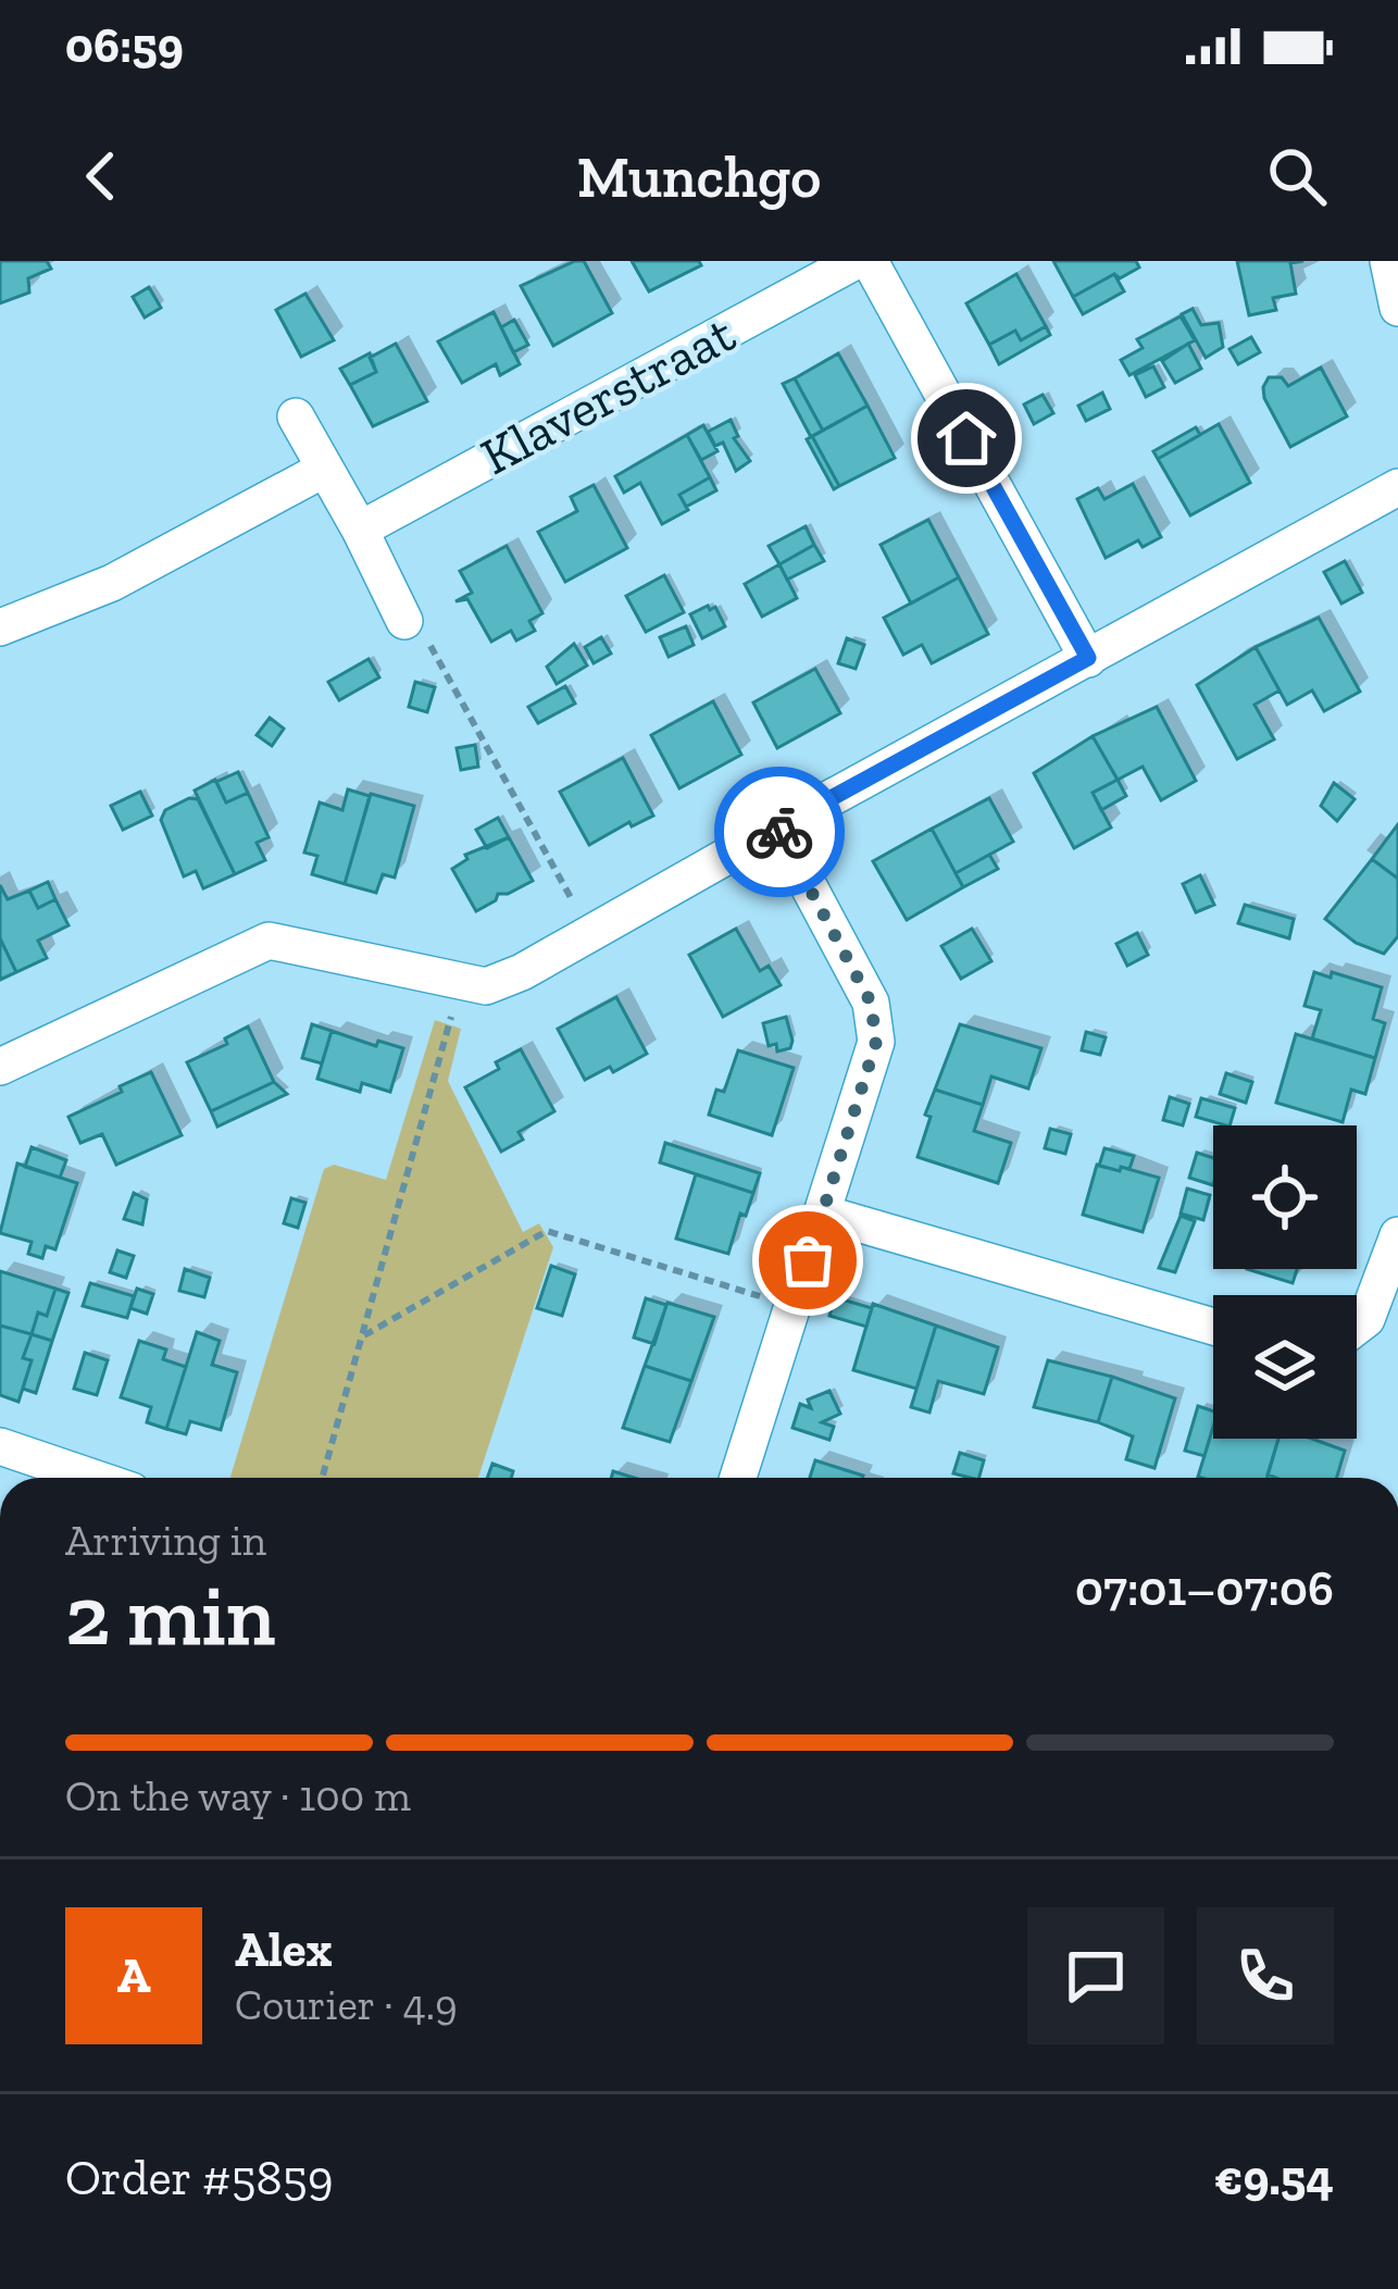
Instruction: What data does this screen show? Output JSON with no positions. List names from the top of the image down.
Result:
{
  "streets": {
    "street": ["Klaverstraat"]
  },
  "page": {
    "status": "06:59",
    "header": "Munchgo",
    "heading": ["2 min", "Arriving in", "07:01–07:06"],
    "panel": [
      "Alex",
      "Courier · 4.9",
      "Order #5859",
      "€9.54"
    ],
    "bar": "On the way · 100 m",
    "round": "A"
  }
}
